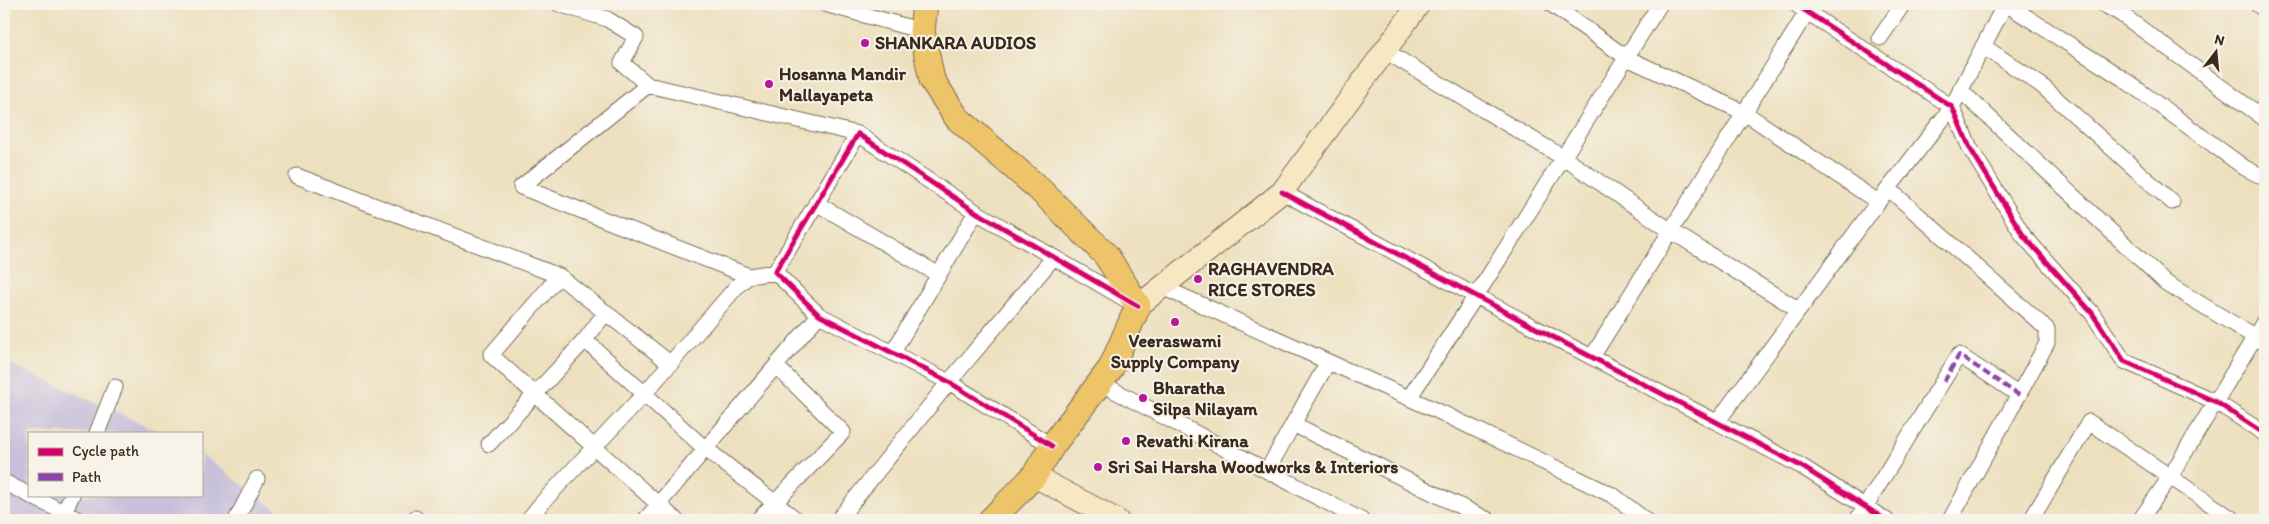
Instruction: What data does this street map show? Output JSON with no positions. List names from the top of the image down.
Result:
{
  "places": [
    "SHANKARA AUDIOS",
    "Hosanna Mandir Mallayapeta",
    "RAGHAVENDRA RICE STORES",
    "Veeraswami Supply Company",
    "Bharatha Silpa Nilayam",
    "Revathi Kirana",
    "Sri Sai Harsha Woodworks & Interiors"
  ],
  "legend": ["Cycle path", "Path"],
  "north": "top"
}
